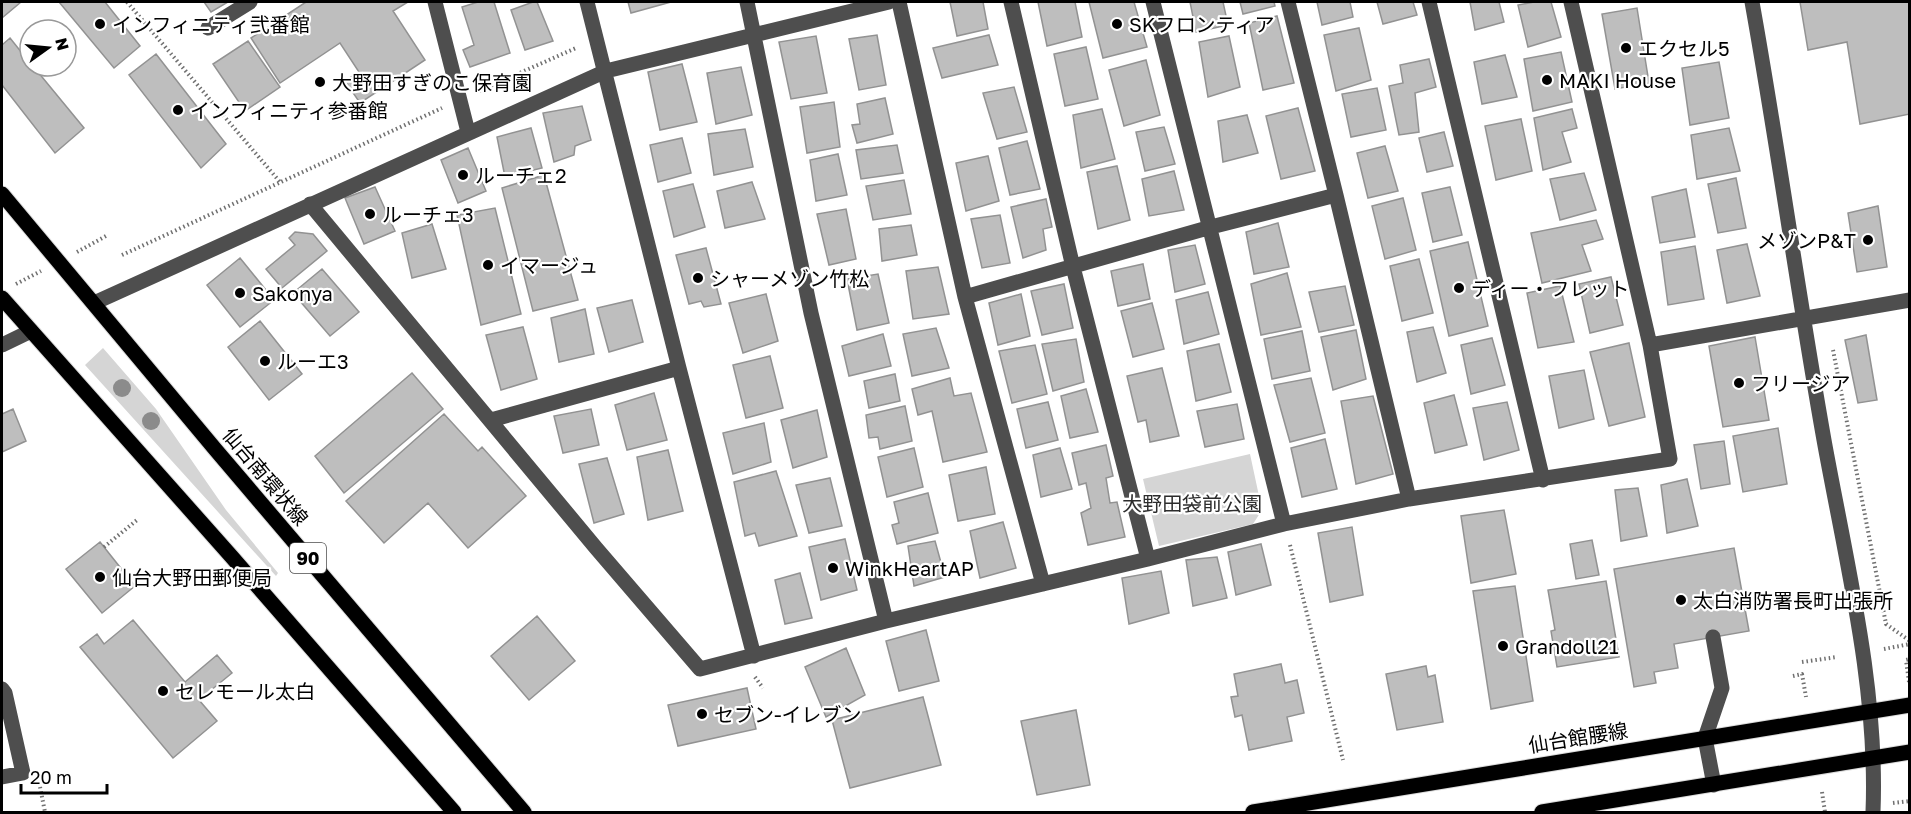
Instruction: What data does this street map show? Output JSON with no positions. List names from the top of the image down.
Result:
{
  "streets": {
    "main road": ["仙台南環状線", "90", "仙台館腰線"]
  },
  "parks": ["大野田袋前公園"],
  "places": [
    "インフィニティ弐番館",
    "SKフロンティア",
    "エクセル5",
    "MAKI House",
    "大野田すぎのこ保育園",
    "インフィニティ参番館",
    "ルーチェ2",
    "ルーチェ3",
    "メゾンP&T",
    "イマージュ",
    "シャーメゾン竹松",
    "ディー・フレット",
    "Sakonya",
    "ルーエ3",
    "フリージア",
    "WinkHeartAP",
    "仙台大野田郵便局",
    "太白消防署長町出張所",
    "Grandoll21",
    "セレモール太白",
    "セブン-イレブン"
  ],
  "scale_bar": "20 m",
  "north": "right"
}
